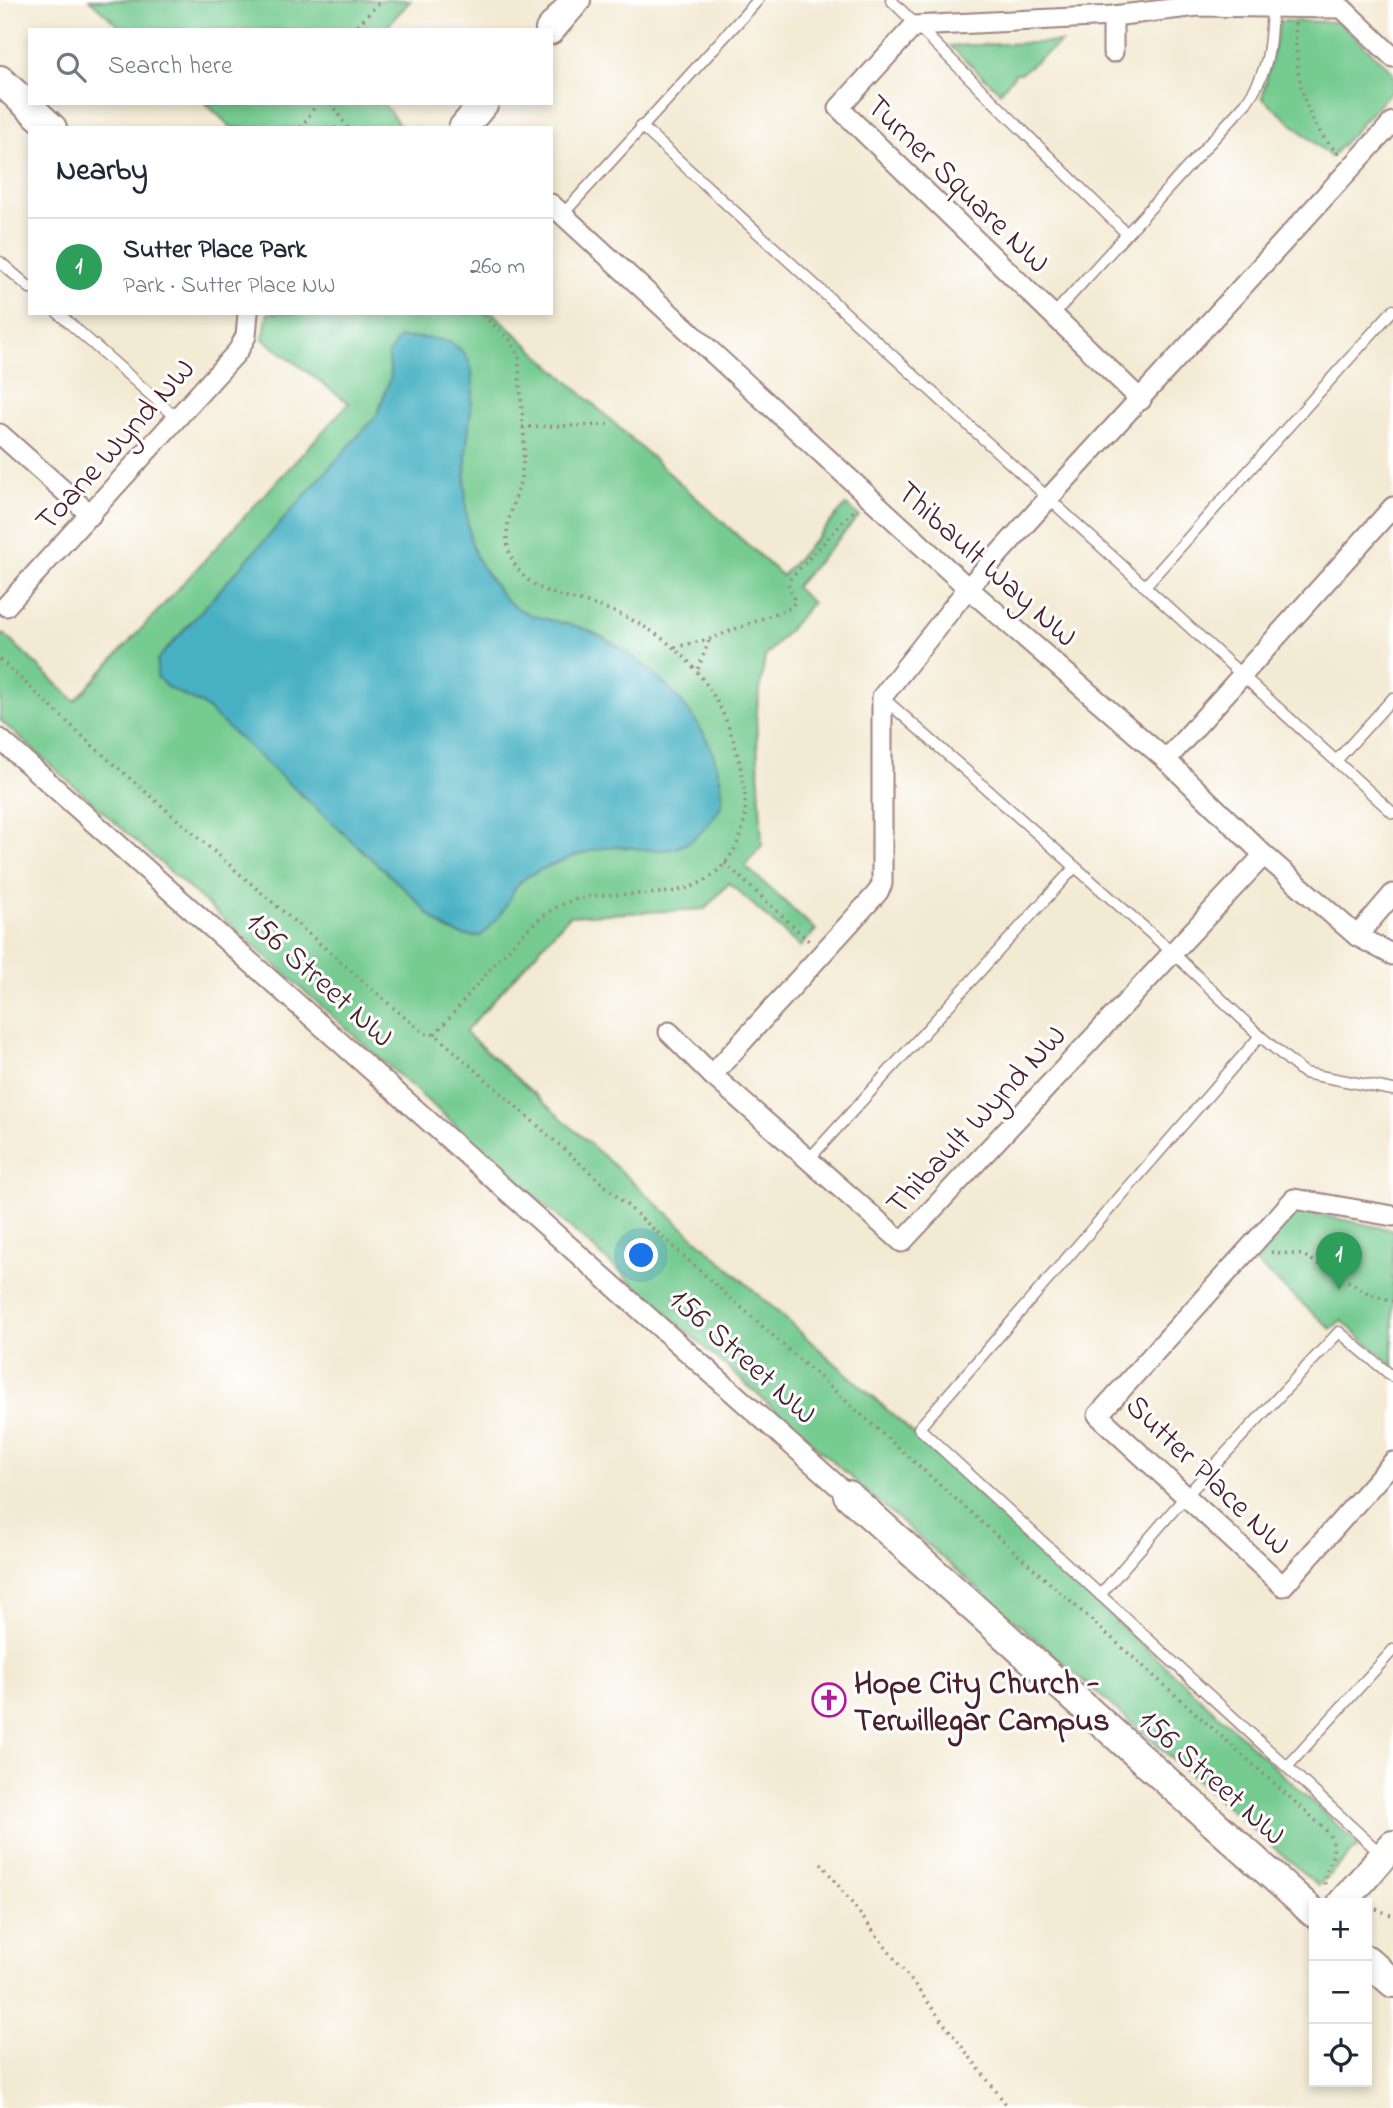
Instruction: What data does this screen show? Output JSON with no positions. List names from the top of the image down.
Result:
{
  "streets": {
    "street": [
      "Turner Square NW",
      "Toane Wynd NW",
      "Thibault Way NW",
      "156 Street NW",
      "Thibault Wynd NW",
      "Sutter Place NW"
    ]
  },
  "crossings": [
    ["Thibault Way NW", "Thibault Wynd NW"]
  ],
  "places": {
    "church": ["Hope City Church - Terwillegar Campus"]
  },
  "page": {
    "search": "Search here",
    "heading": "Nearby",
    "list": [
      {
        "mark": "1",
        "name": "Sutter Place Park",
        "note": "Park · Sutter Place NW",
        "value": "260 m"
      }
    ],
    "pins": "1",
    "map_buttons": ["+", "−"]
  }
}
